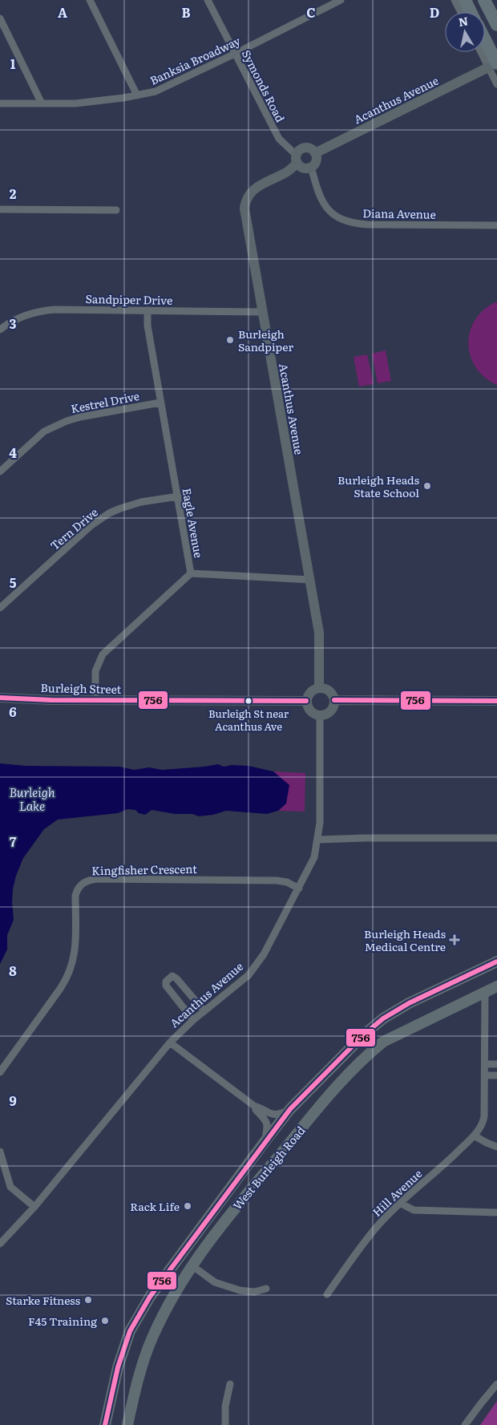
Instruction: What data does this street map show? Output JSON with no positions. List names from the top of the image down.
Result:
{
  "streets": {
    "main road": ["West Burleigh Road"],
    "street": [
      "Banksia Broadway",
      "Symonds Road",
      "Acanthus Avenue",
      "Diana Avenue",
      "Sandpiper Drive",
      "Kestrel Drive",
      "Eagle Avenue",
      "Tern Drive",
      "Burleigh Street",
      "Kingfisher Crescent",
      "Hill Avenue"
    ]
  },
  "crossings": [
    ["Banksia Broadway", "Symonds Road"],
    ["Symonds Road", "Acanthus Avenue"],
    ["Symonds Road", "Diana Avenue"],
    ["Acanthus Avenue", "Diana Avenue"],
    ["Acanthus Avenue", "Sandpiper Drive"],
    ["Acanthus Avenue", "Burleigh Street"],
    ["Acanthus Avenue", "Kingfisher Crescent"],
    ["Sandpiper Drive", "Eagle Avenue"],
    ["Kestrel Drive", "Eagle Avenue"],
    ["Eagle Avenue", "Tern Drive"],
    ["Eagle Avenue", "Burleigh Street"],
    ["West Burleigh Road", "Hill Avenue"]
  ],
  "water": ["Burleigh Lake"],
  "places": {
    "other": [
      "Burleigh Sandpiper",
      "Burleigh Heads State School",
      "Burleigh St near Acanthus Ave",
      "Rack Life",
      "Starke Fitness",
      "F45 Training"
    ],
    "health": ["Burleigh Heads Medical Centre"]
  },
  "lines": ["transit line 756"],
  "north": "top",
  "grid": {
    "columns": [
      "A",
      "B",
      "C",
      "D"
    ],
    "rows": [
      "1",
      "2",
      "3",
      "4",
      "5",
      "6",
      "7",
      "8",
      "9"
    ]
  }
}
